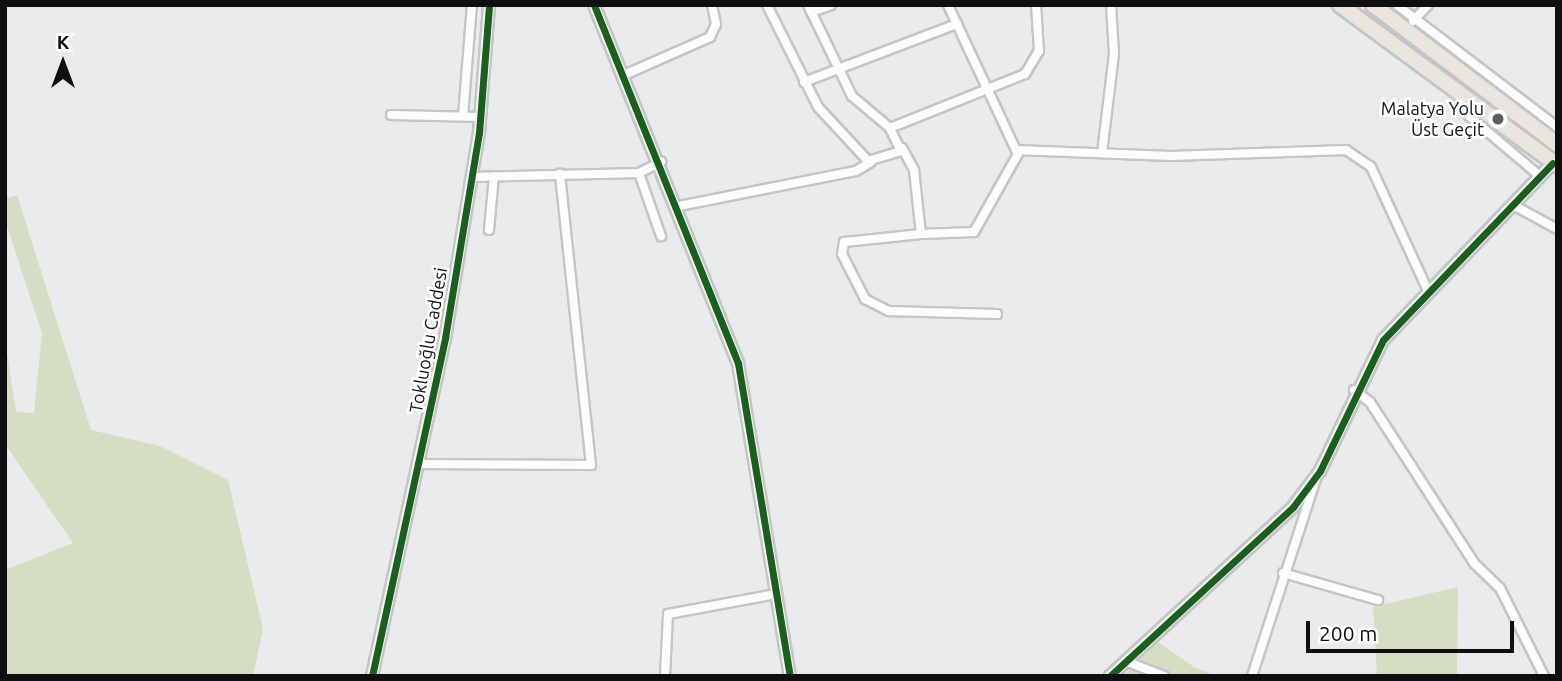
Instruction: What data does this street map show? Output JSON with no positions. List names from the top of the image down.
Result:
{
  "streets": {
    "street": ["Tokluoğlu Caddesi"]
  },
  "places": ["Malatya Yolu Üst Geçit"],
  "scale_bar": "200 m",
  "north": "top"
}
